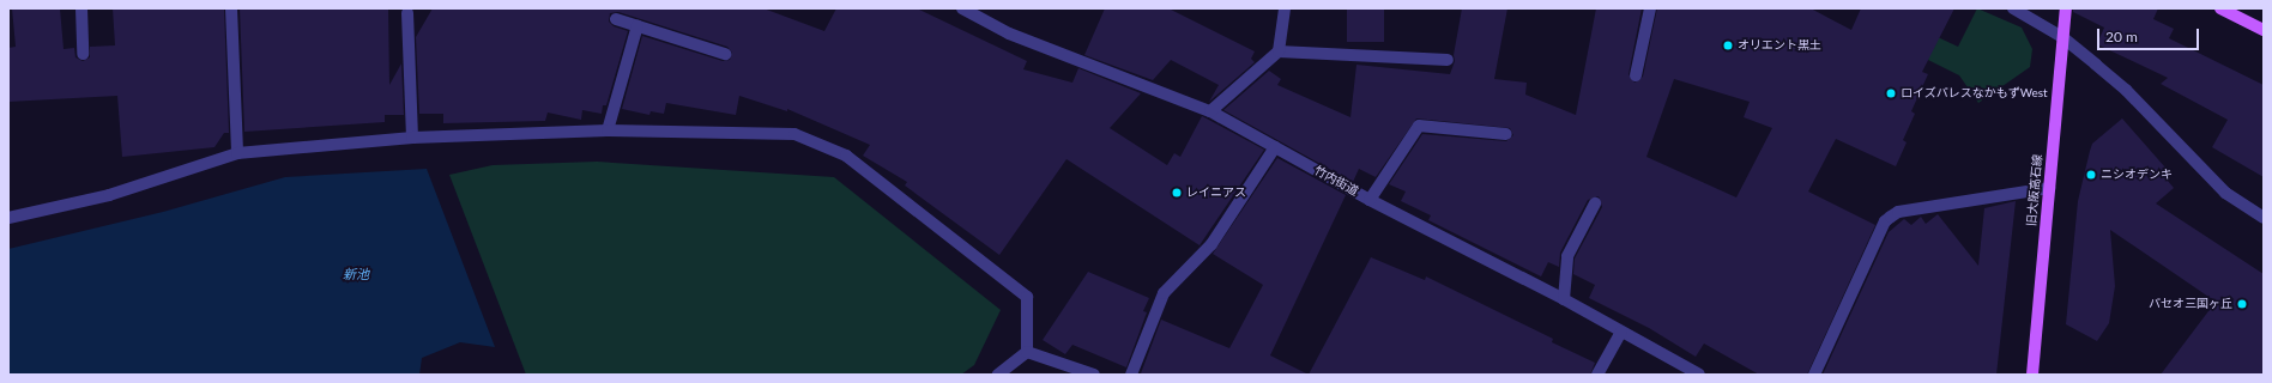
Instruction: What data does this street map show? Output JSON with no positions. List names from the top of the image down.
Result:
{
  "streets": {
    "main road": ["旧大阪高石線"],
    "street": ["竹内街道"]
  },
  "water": ["新池"],
  "places": [
    "オリエント黒土",
    "ロイズパレスなかもずWest",
    "ニシオデンキ",
    "レイニアス",
    "パセオ三国ヶ丘"
  ],
  "scale_bar": "20 m"
}
